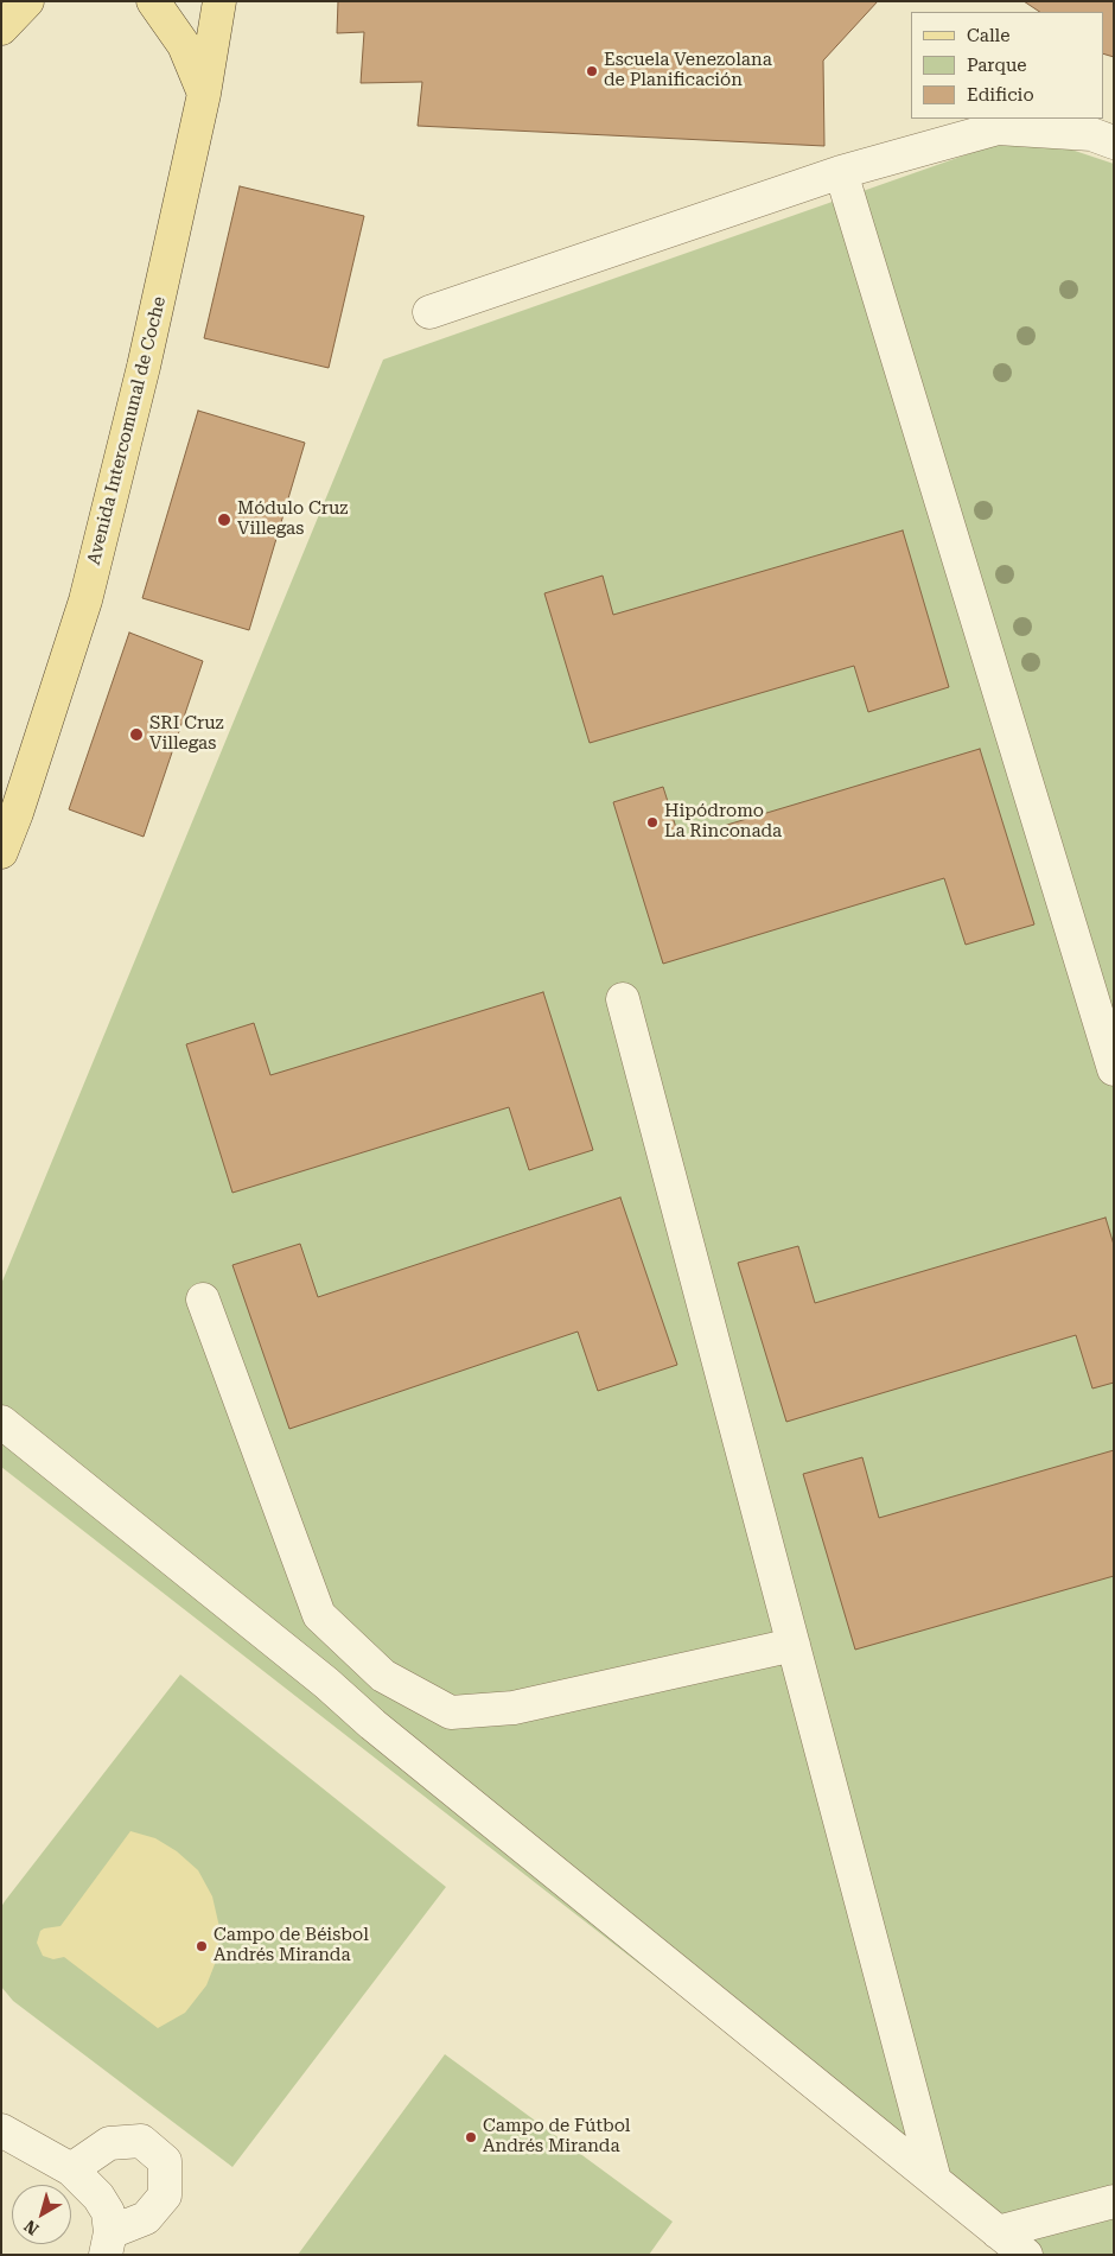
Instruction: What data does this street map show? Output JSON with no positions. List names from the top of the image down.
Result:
{
  "streets": {
    "main road": ["Avenida Intercomunal de Coche"]
  },
  "places": [
    "Escuela Venezolana de Planificación",
    "Módulo Cruz Villegas",
    "SRI Cruz Villegas",
    "Hipódromo La Rinconada",
    "Campo de Béisbol Andrés Miranda",
    "Campo de Fútbol Andrés Miranda"
  ],
  "legend": ["Calle", "Parque", "Edificio"],
  "north": "bottom left"
}
